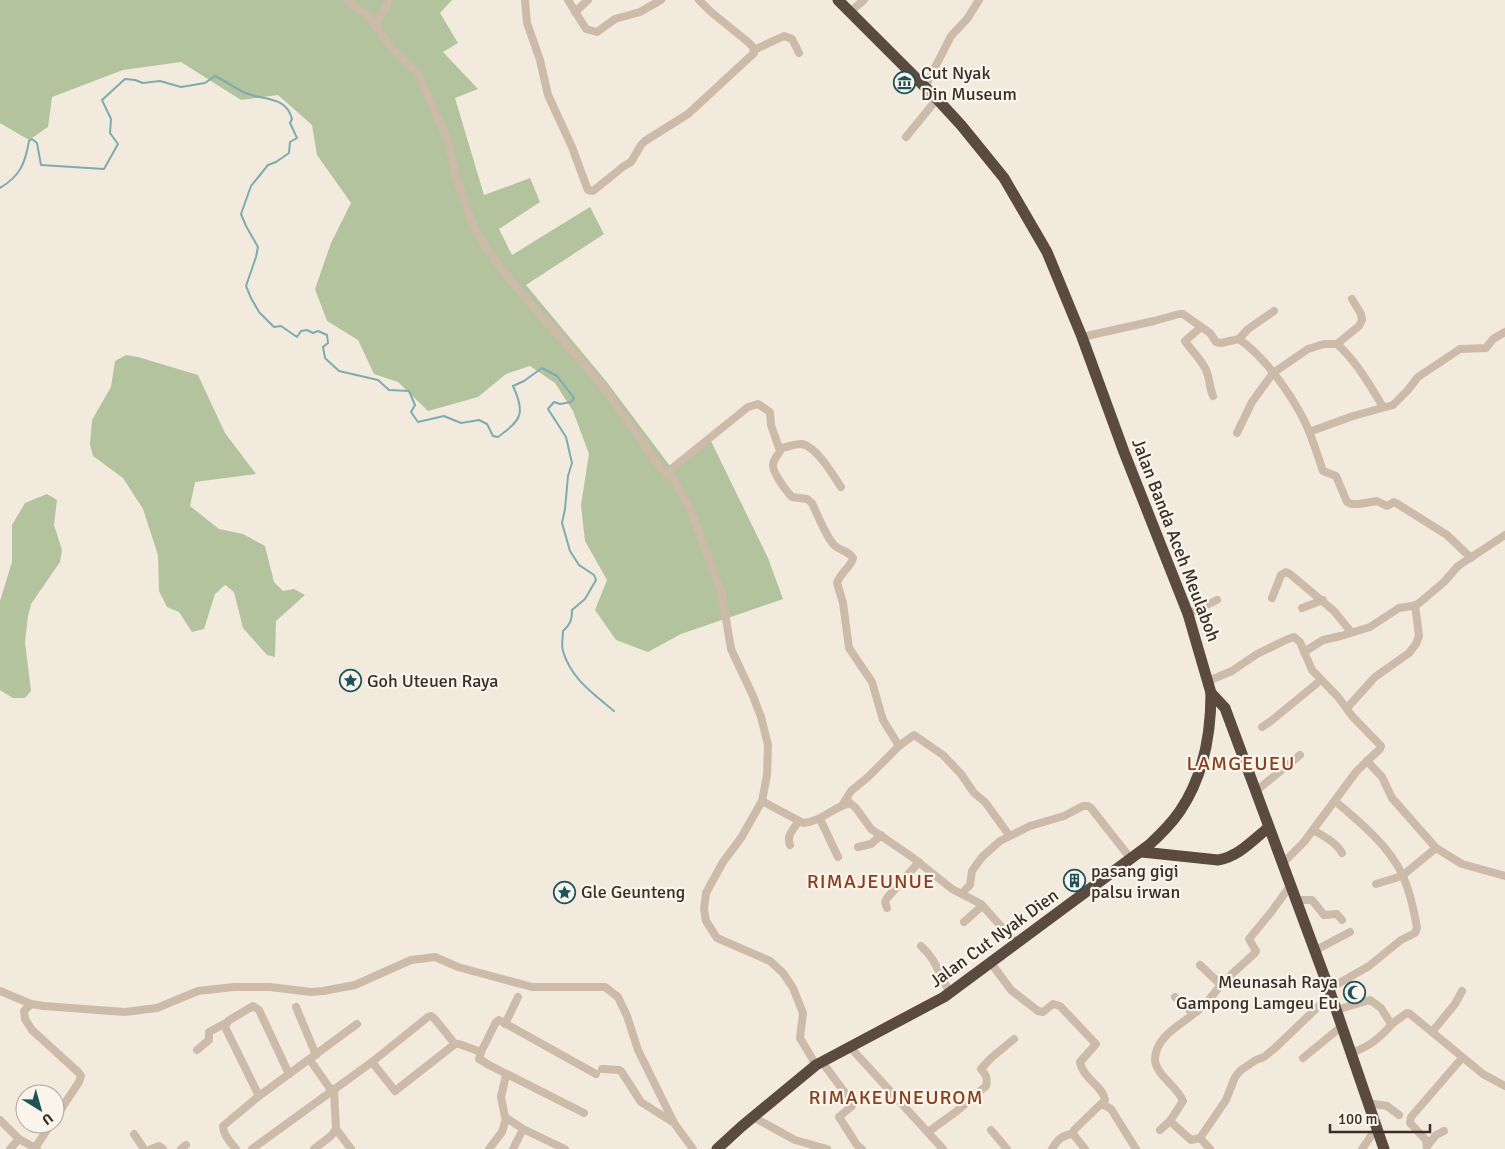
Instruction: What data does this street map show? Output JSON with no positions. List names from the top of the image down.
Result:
{
  "streets": {
    "highway": ["Jalan Banda Aceh Meulaboh", "Jalan Cut Nyak Dien"]
  },
  "crossings": [
    ["Jalan Banda Aceh Meulaboh", "Jalan Cut Nyak Dien"]
  ],
  "districts": ["LAMGEUEU", "RIMAJEUNUE", "RIMAKEUNEUROM"],
  "places": {
    "museum": ["Cut Nyak Din Museum"],
    "place": ["Goh Uteuen Raya", "Gle Geunteng"],
    "building": ["pasang gigi palsu irwan"],
    "mosque": ["Meunasah Raya Gampong Lamgeu Eu"]
  },
  "scale_bar": "100 m",
  "north": "bottom right"
}
